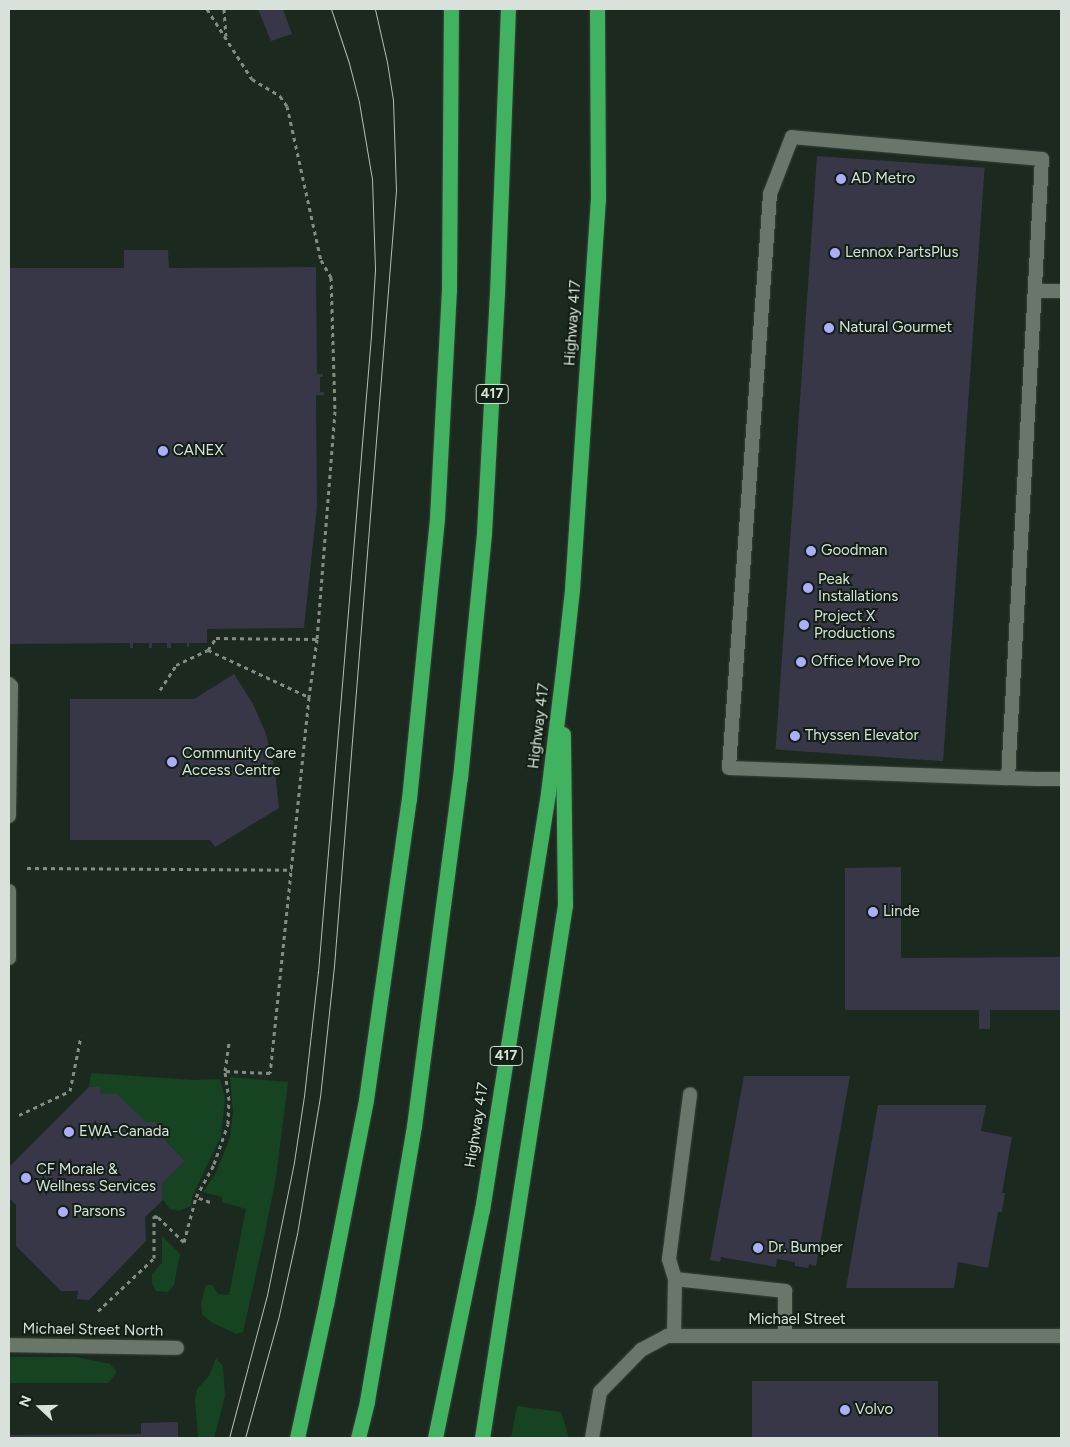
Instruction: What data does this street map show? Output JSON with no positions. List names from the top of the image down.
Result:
{
  "streets": {
    "highway": ["Highway 417", "417"],
    "street": ["Michael Street", "Michael Street North"]
  },
  "places": [
    "AD Metro",
    "Lennox PartsPlus",
    "Natural Gourmet",
    "CANEX",
    "Goodman",
    "Peak Installations",
    "Project X Productions",
    "Office Move Pro",
    "Thyssen Elevator",
    "Community Care Access Centre",
    "Linde",
    "EWA-Canada",
    "CF Morale & Wellness Services",
    "Parsons",
    "Dr. Bumper",
    "Volvo"
  ],
  "north": "left"
}
